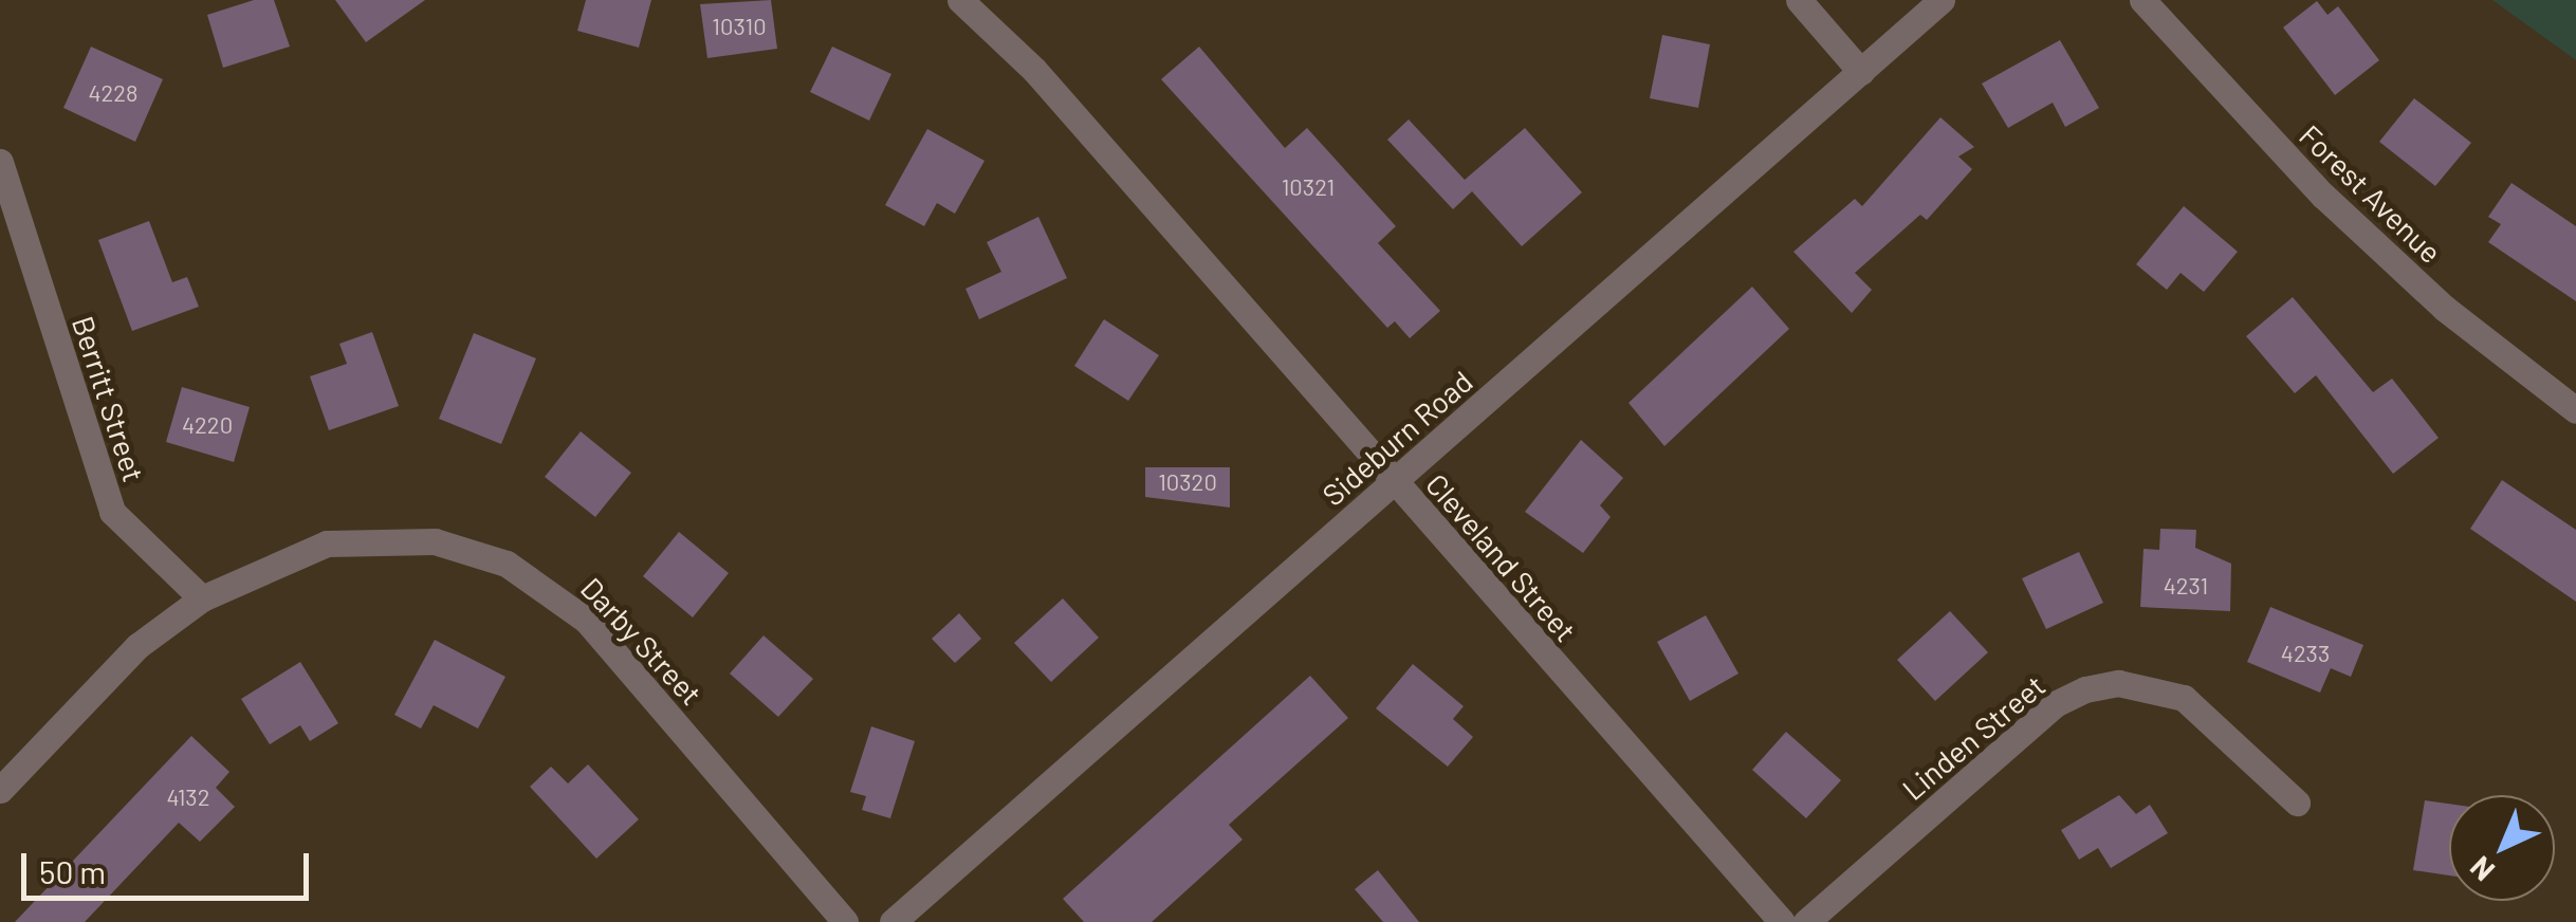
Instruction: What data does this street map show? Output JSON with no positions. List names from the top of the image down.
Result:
{
  "streets": {
    "street": [
      "Forest Avenue",
      "Berritt Street",
      "Sideburn Road",
      "Cleveland Street",
      "Darby Street",
      "Linden Street"
    ]
  },
  "crossings": [
    ["Berritt Street", "Darby Street"],
    ["Sideburn Road", "Cleveland Street"]
  ],
  "house_numbers": [
    "10310",
    "4228",
    "10321",
    "4220",
    "10320",
    "4231",
    "4233",
    "4132"
  ],
  "scale_bar": "50 m",
  "north": "bottom left"
}
